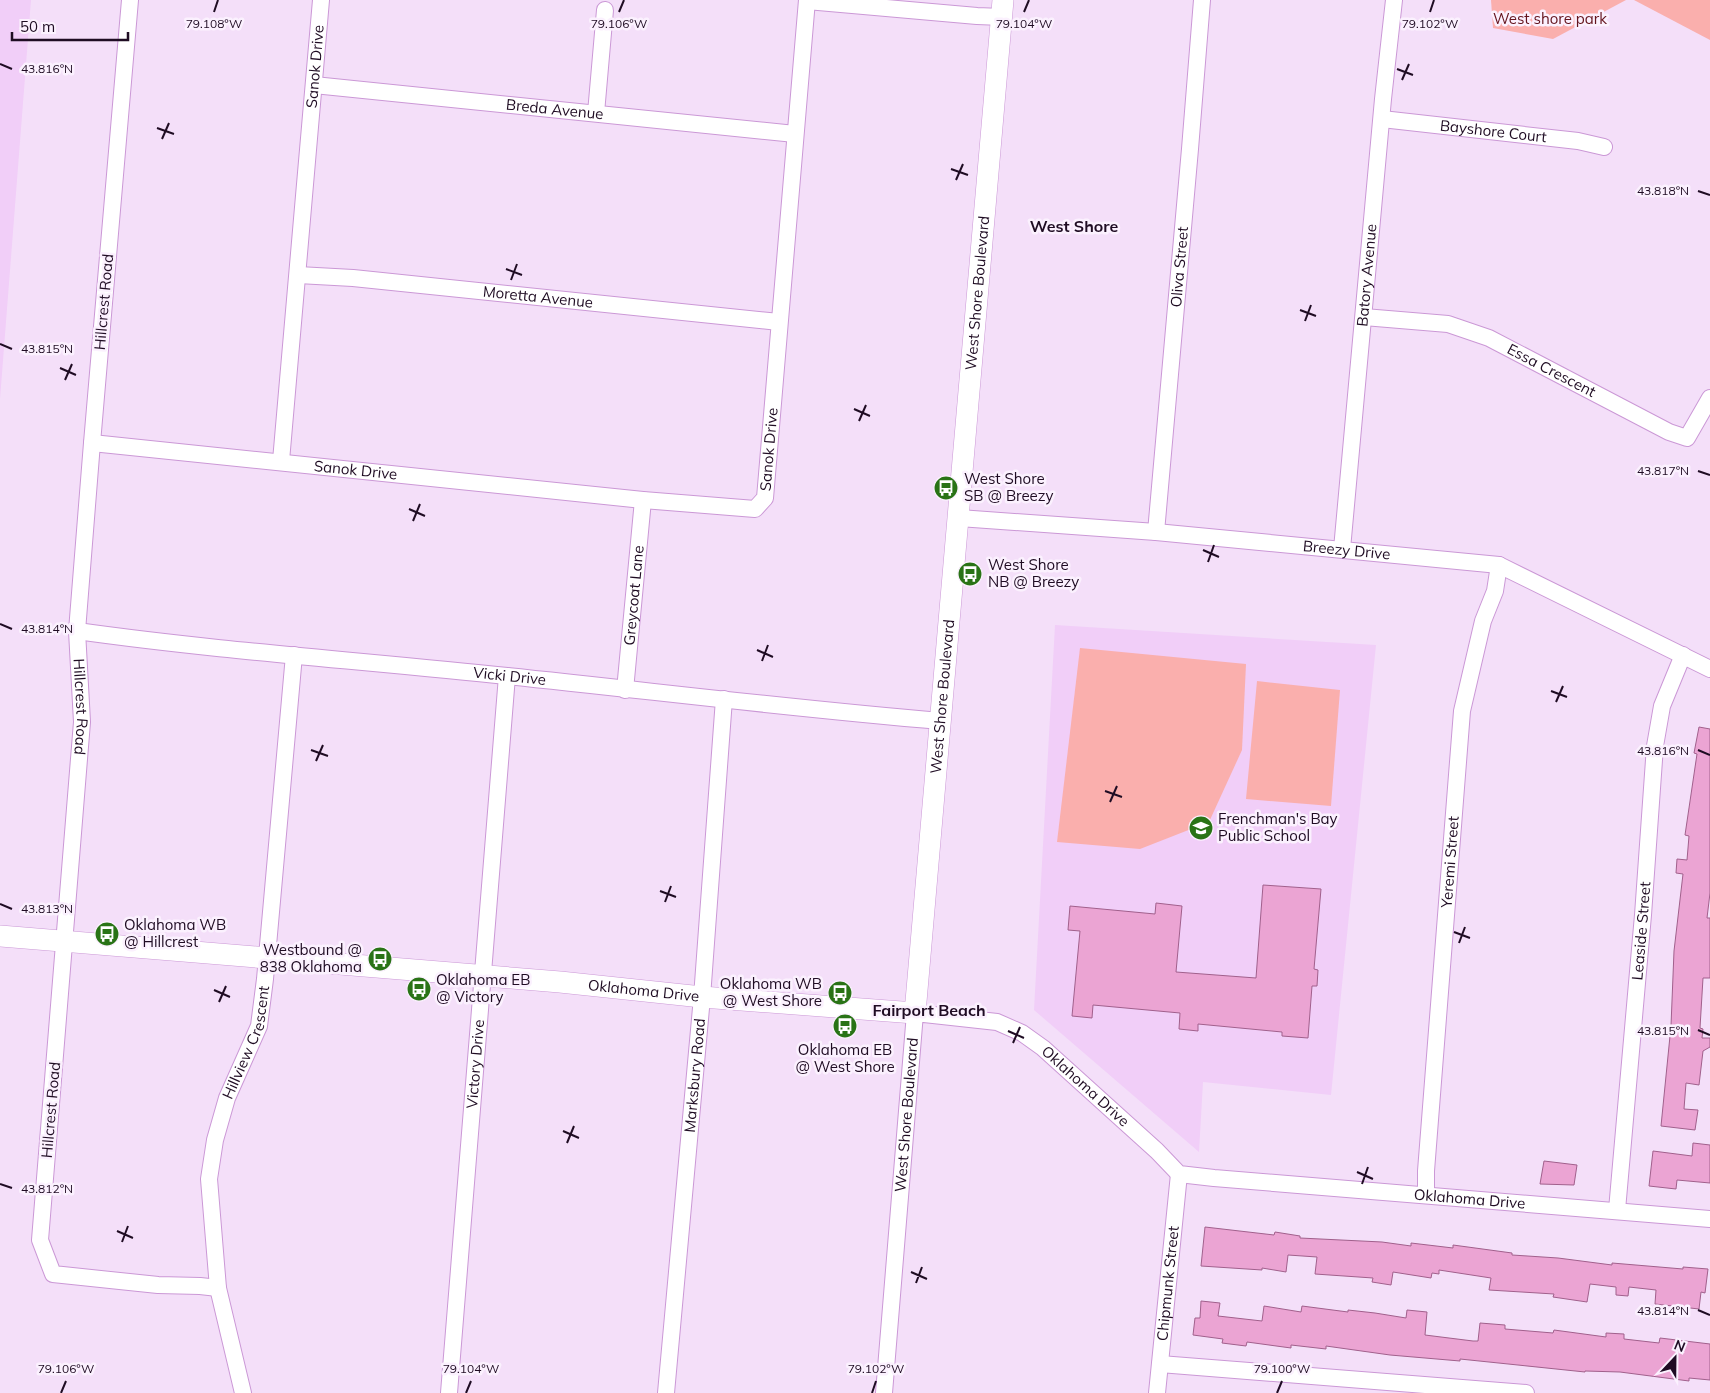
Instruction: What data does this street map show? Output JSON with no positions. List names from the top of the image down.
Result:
{
  "streets": {
    "street": [
      "Sanok Drive",
      "Breda Avenue",
      "Bayshore Court",
      "Oliva Street",
      "Batory Avenue",
      "West Shore Boulevard",
      "Moretta Avenue",
      "Hillcrest Road",
      "Essa Crescent",
      "Breezy Drive",
      "Greycoat Lane",
      "Vicki Drive",
      "Yeremi Street",
      "Leaside Street",
      "Oklahoma Drive",
      "Hillview Crescent",
      "Victory Drive",
      "Marksbury Road",
      "Chipmunk Street"
    ]
  },
  "crossings": [
    ["Sanok Drive", "Breda Avenue"],
    ["Sanok Drive", "Moretta Avenue"],
    ["Sanok Drive", "Hillcrest Road"],
    ["Sanok Drive", "Greycoat Lane"],
    ["Bayshore Court", "Batory Avenue"],
    ["Oliva Street", "Breezy Drive"],
    ["Batory Avenue", "Essa Crescent"],
    ["Batory Avenue", "Breezy Drive"],
    ["West Shore Boulevard", "Breezy Drive"],
    ["West Shore Boulevard", "Vicki Drive"],
    ["West Shore Boulevard", "Oklahoma Drive"],
    ["Hillcrest Road", "Vicki Drive"],
    ["Hillcrest Road", "Oklahoma Drive"],
    ["Hillcrest Road", "Hillview Crescent"],
    ["Breezy Drive", "Yeremi Street"],
    ["Breezy Drive", "Leaside Street"],
    ["Greycoat Lane", "Vicki Drive"],
    ["Vicki Drive", "Hillview Crescent"],
    ["Vicki Drive", "Victory Drive"],
    ["Vicki Drive", "Marksbury Road"],
    ["Yeremi Street", "Oklahoma Drive"],
    ["Leaside Street", "Oklahoma Drive"],
    ["Oklahoma Drive", "Hillview Crescent"],
    ["Oklahoma Drive", "Victory Drive"],
    ["Oklahoma Drive", "Marksbury Road"],
    ["Oklahoma Drive", "Chipmunk Street"]
  ],
  "districts": ["West Shore", "Fairport Beach"],
  "parks": ["West shore park"],
  "places": {
    "bus stop": [
      "West Shore SB @ Breezy",
      "West Shore NB @ Breezy",
      "Oklahoma WB @ Hillcrest",
      "Westbound @ 838 Oklahoma",
      "Oklahoma EB @ Victory",
      "Oklahoma WB @ West Shore",
      "Oklahoma EB @ West Shore"
    ],
    "school or university": ["Frenchman's Bay Public School"]
  },
  "scale_bar": "50 m",
  "north": "top",
  "coordinates": [
    "79.108°W",
    "79.106°W",
    "79.104°W",
    "79.102°W",
    "43.816°N",
    "43.818°N",
    "43.815°N",
    "43.817°N",
    "43.814°N",
    "43.813°N",
    "43.812°N",
    "79.100°W"
  ]
}
